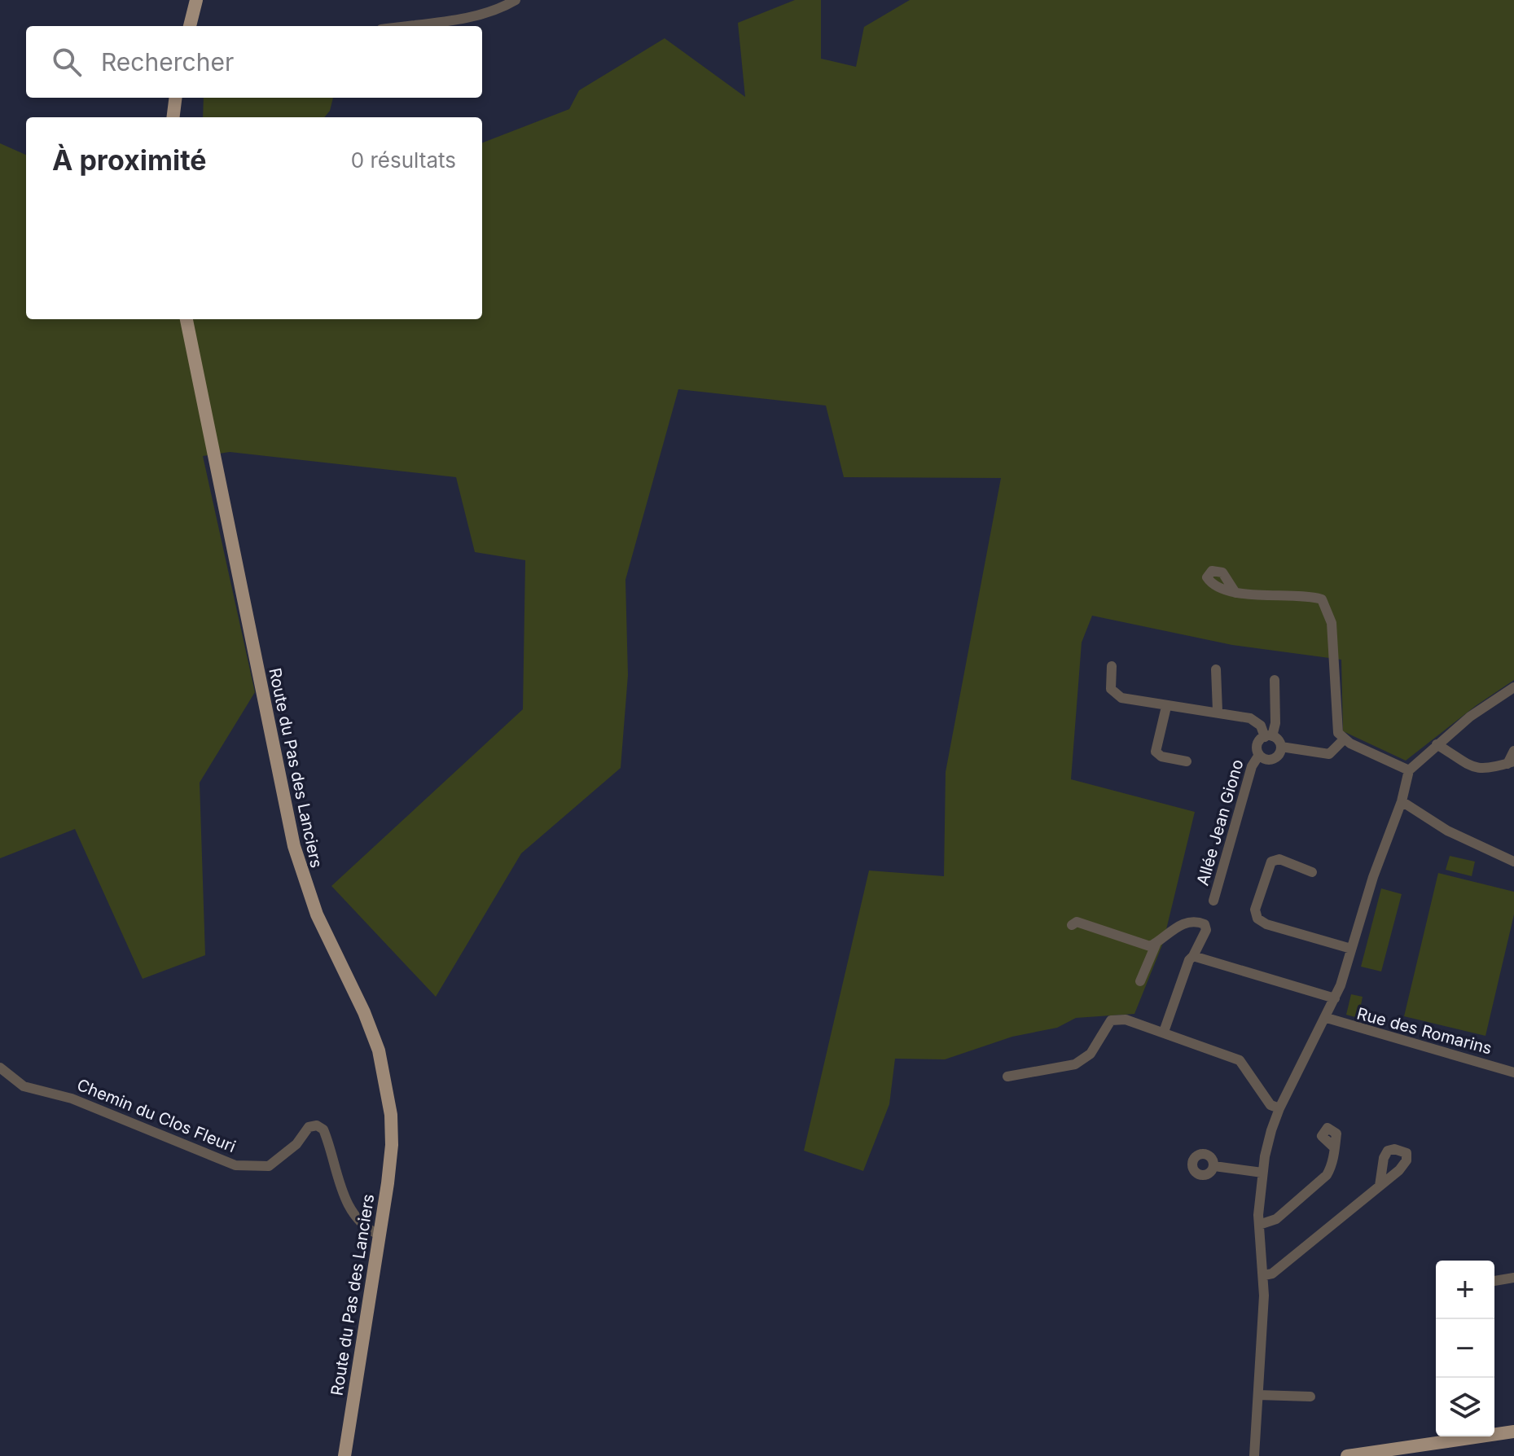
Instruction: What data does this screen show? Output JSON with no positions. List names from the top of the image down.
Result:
{
  "streets": {
    "main road": ["Route du Pas des Lanciers"],
    "street": ["Allée Jean Giono", "Rue des Romarins", "Chemin du Clos Fleuri"]
  },
  "crossings": [
    ["Route du Pas des Lanciers", "Chemin du Clos Fleuri"]
  ],
  "page": {
    "search": "Rechercher",
    "heading": ["À proximité", "0 résultats"],
    "map_buttons": ["+", "−"]
  }
}
